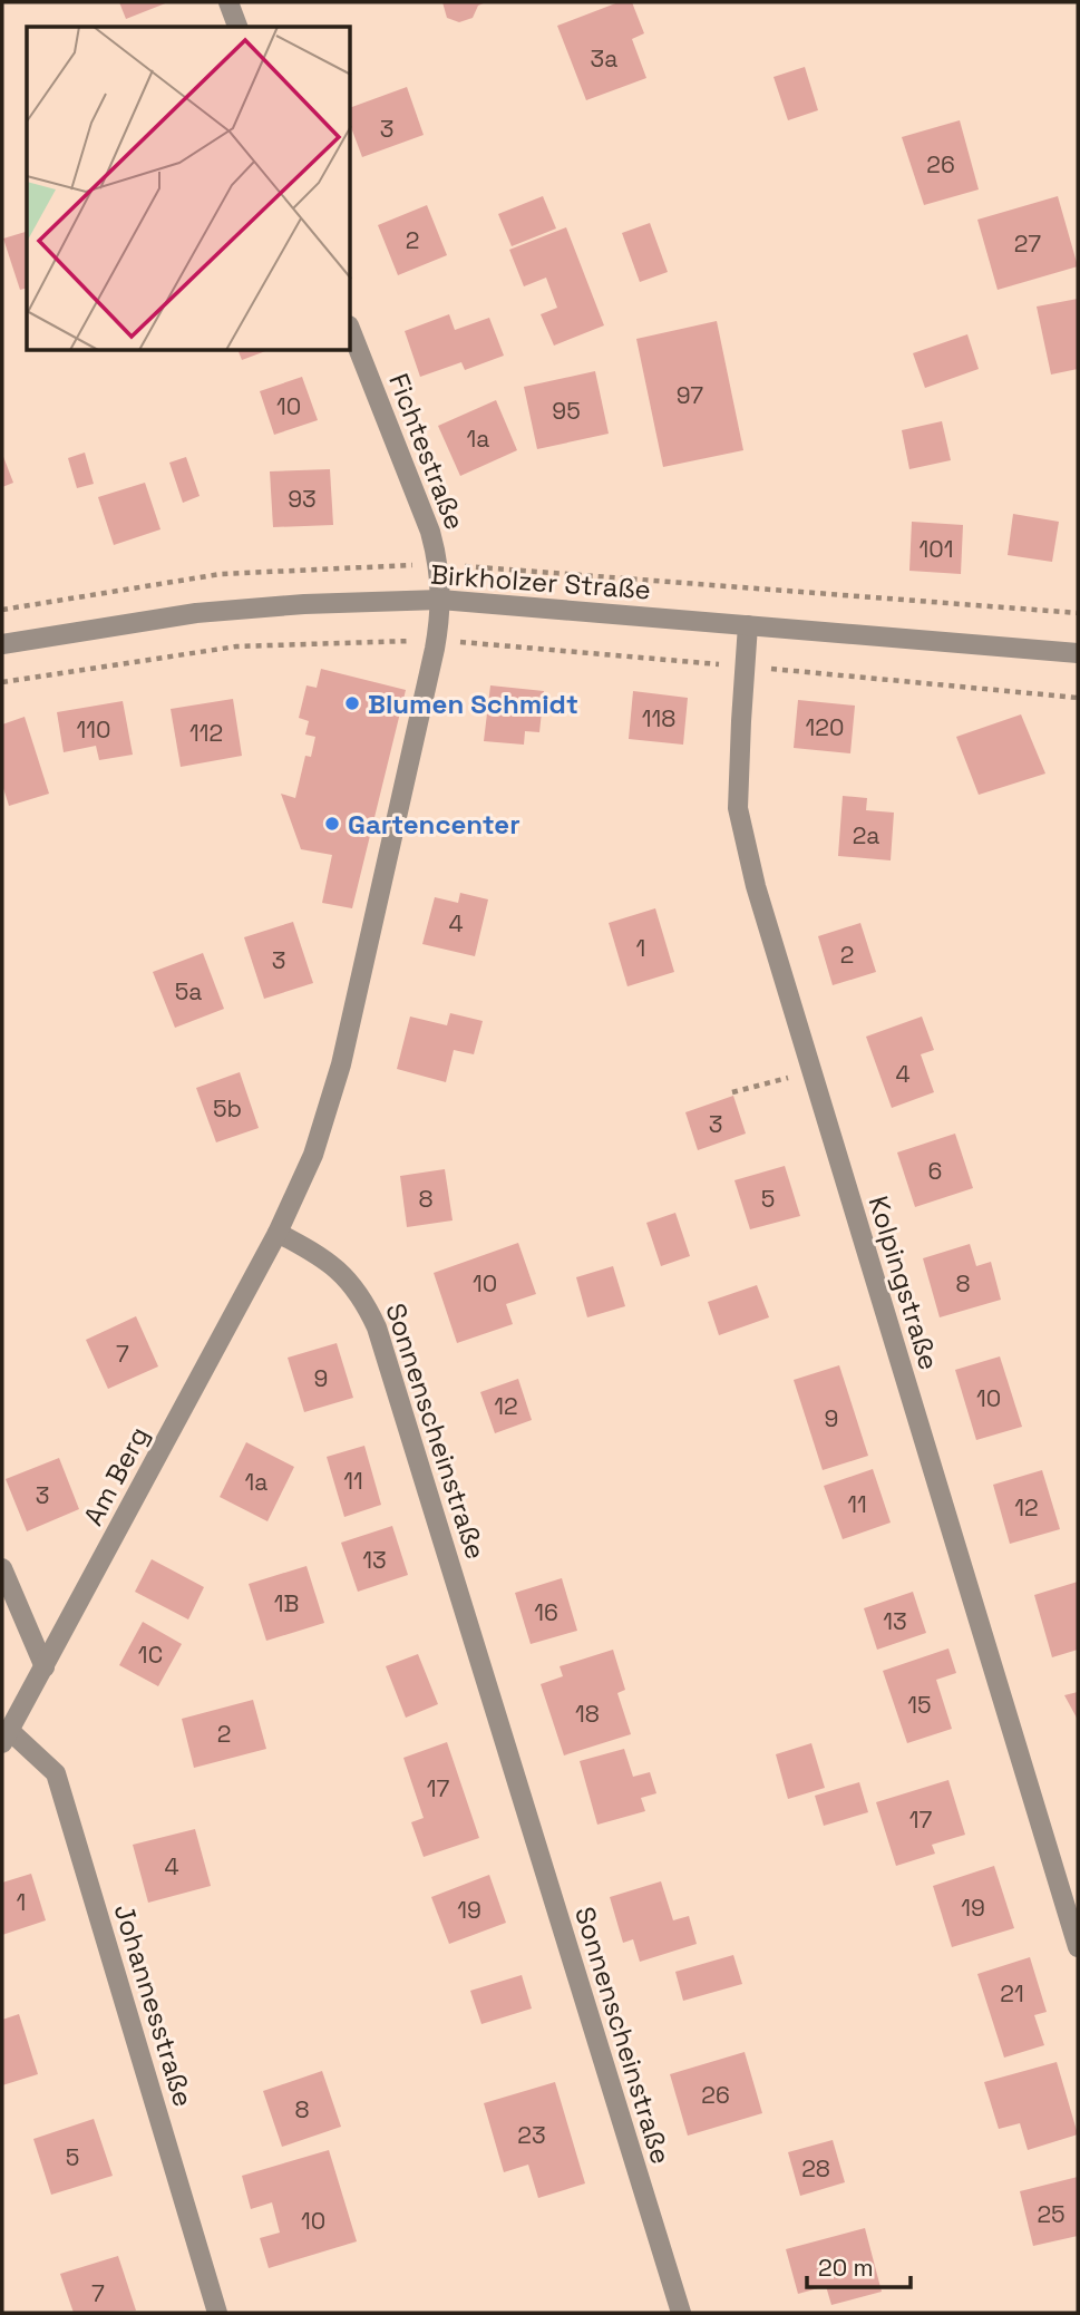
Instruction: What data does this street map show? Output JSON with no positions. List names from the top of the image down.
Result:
{
  "streets": {
    "street": [
      "Fichtestraße",
      "Birkholzer Straße",
      "Kolpingstraße",
      "Sonnenscheinstraße",
      "Am Berg",
      "Johannesstraße"
    ]
  },
  "crossings": [
    ["Fichtestraße", "Birkholzer Straße"],
    ["Birkholzer Straße", "Kolpingstraße"],
    ["Sonnenscheinstraße", "Am Berg"],
    ["Am Berg", "Johannesstraße"]
  ],
  "places": ["Blumen Schmidt", "Gartencenter"],
  "house_numbers": [
    "3a",
    "3",
    "26",
    "2",
    "27",
    "97",
    "10",
    "95",
    "1a",
    "93",
    "101",
    "118",
    "120",
    "110",
    "112",
    "2a",
    "4",
    "1",
    "2",
    "3",
    "5a",
    "4",
    "5b",
    "3",
    "6",
    "8",
    "5",
    "10",
    "8",
    "7",
    "9",
    "10",
    "12",
    "9",
    "11",
    "1a",
    "3",
    "11",
    "12",
    "13",
    "1B",
    "16",
    "13",
    "1C",
    "15",
    "18",
    "2",
    "17",
    "17",
    "4",
    "1",
    "19",
    "19",
    "21",
    "26",
    "8",
    "23",
    "5",
    "28",
    "25",
    "10",
    "7"
  ],
  "scale_bar": "20 m"
}
